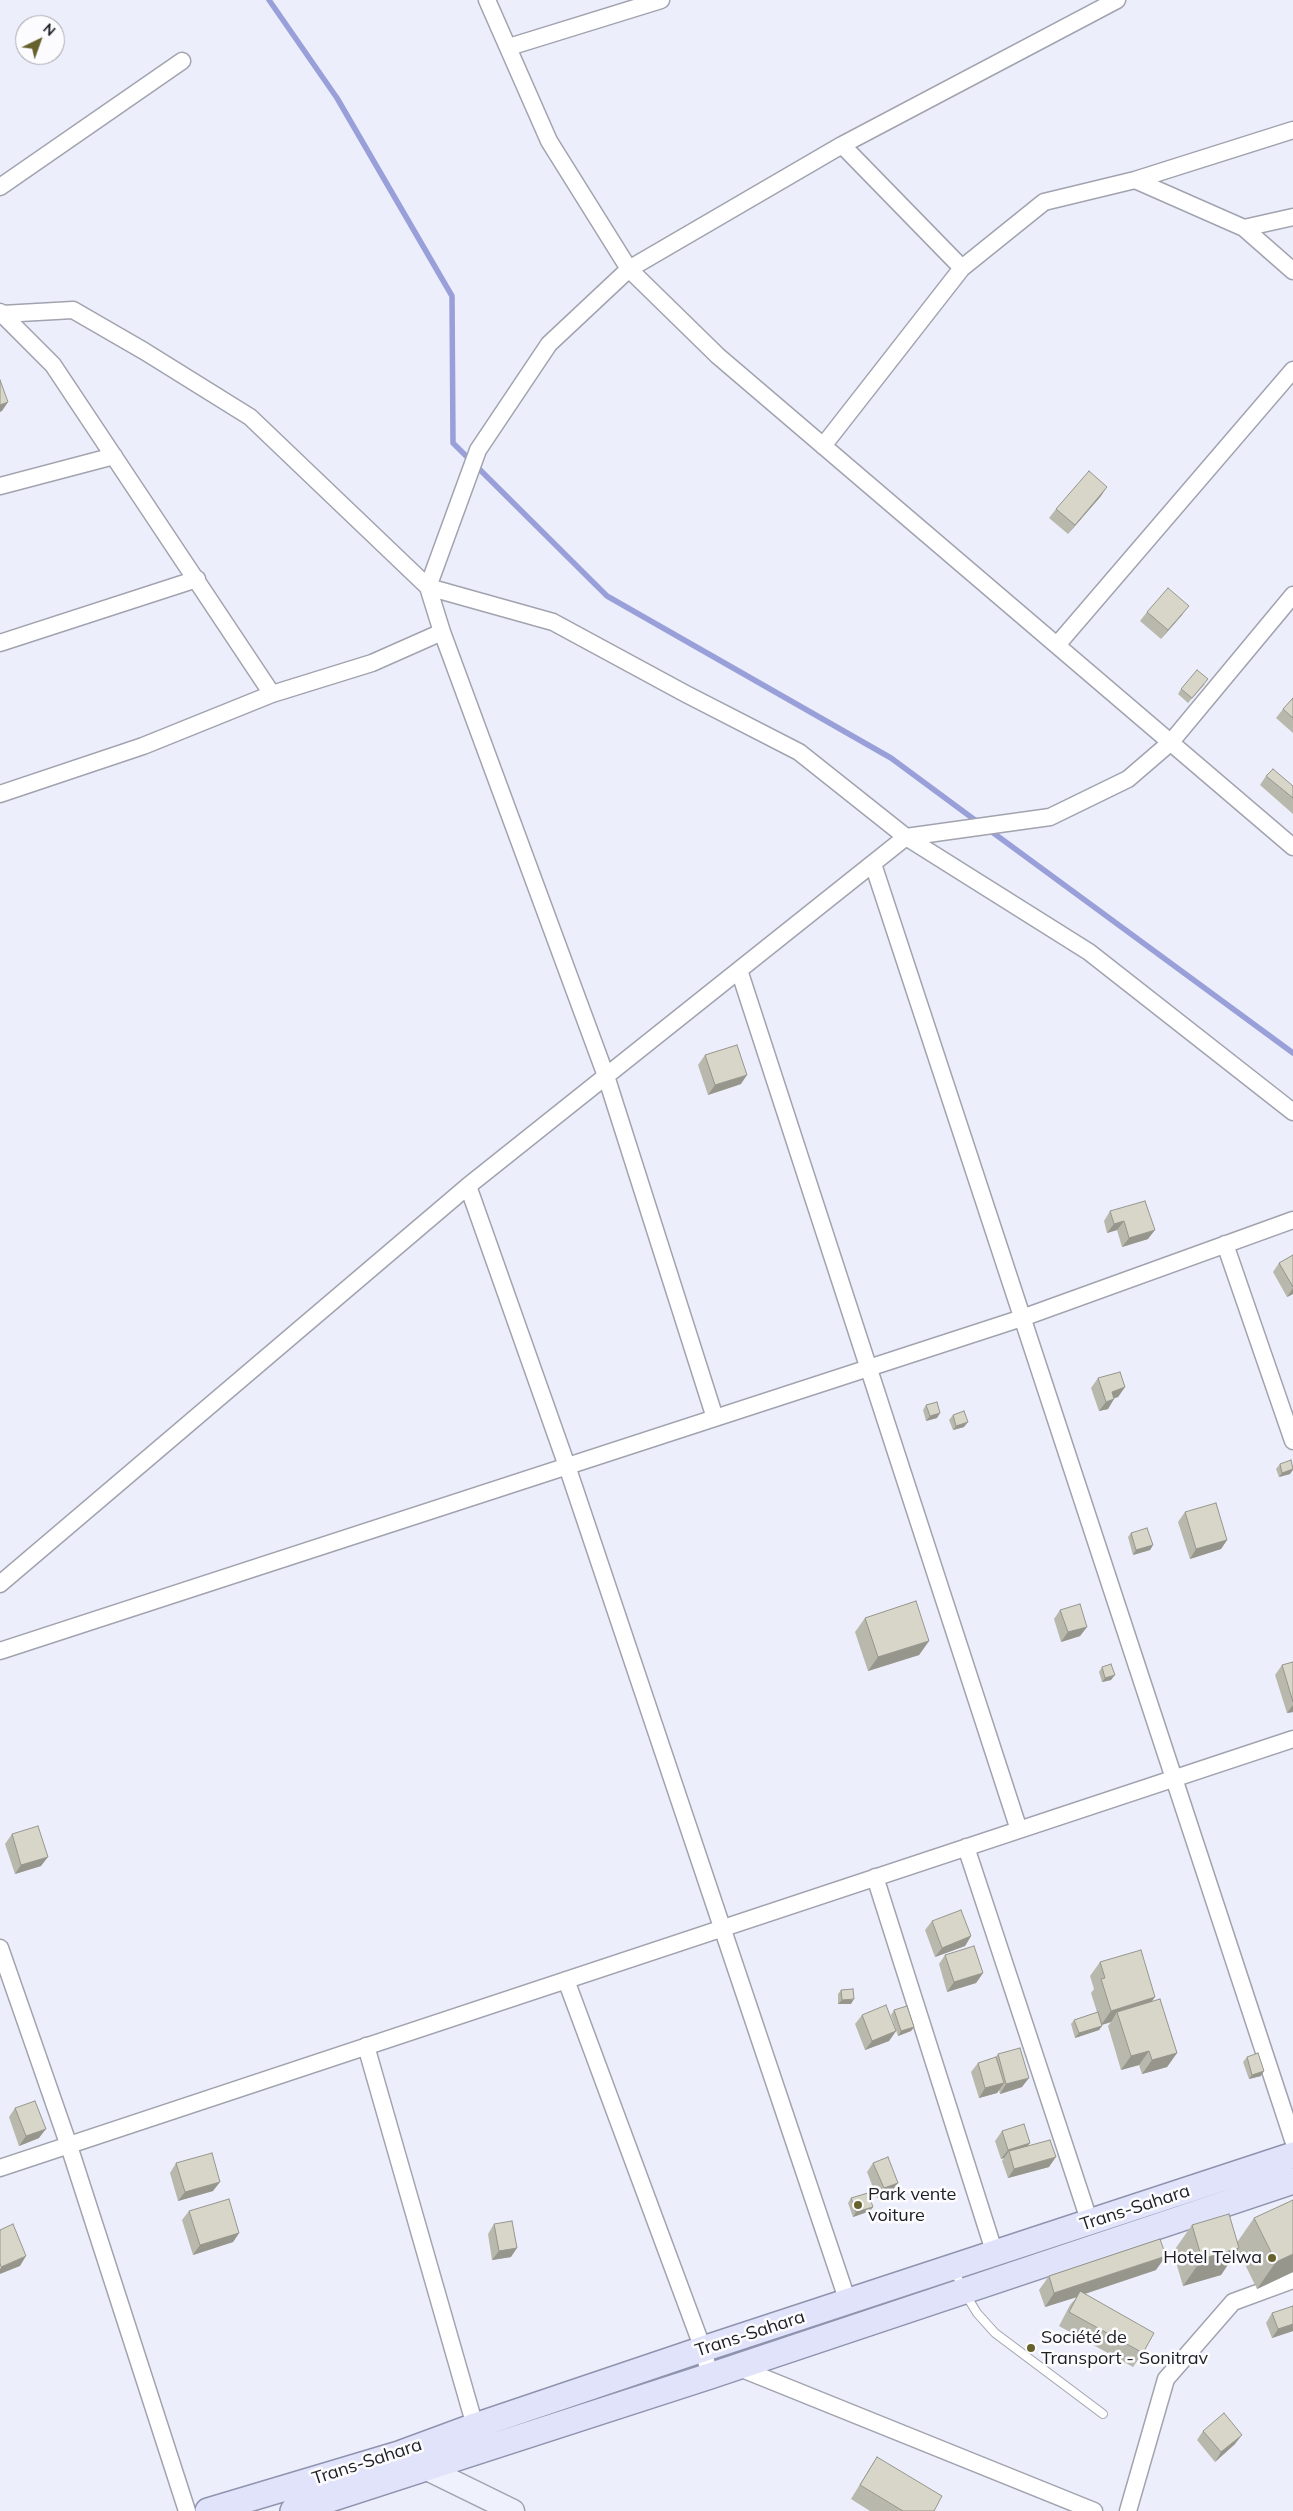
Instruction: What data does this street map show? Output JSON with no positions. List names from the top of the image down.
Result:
{
  "streets": {
    "main road": ["Trans-Sahara"]
  },
  "places": ["Park vente voiture", "Hotel Telwa", "Société de Transport - Sonitrav"],
  "north": "top right"
}
